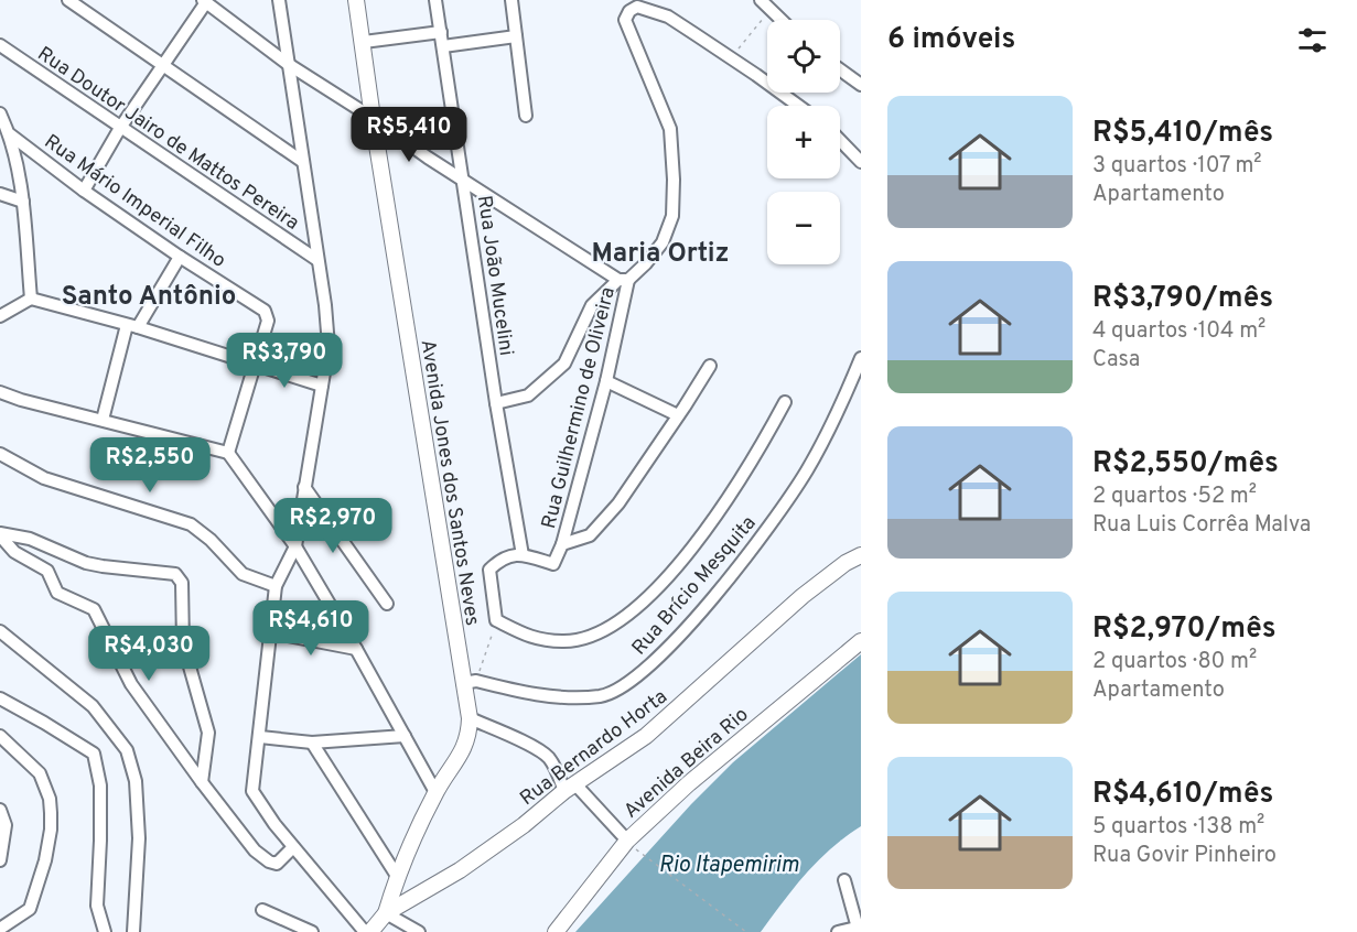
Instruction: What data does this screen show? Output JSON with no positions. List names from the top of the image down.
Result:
{
  "streets": {
    "main road": ["Avenida Jones dos Santos Neves", "Rua Bernardo Horta", "Avenida Beira Rio"],
    "street": [
      "Rua Doutor Jairo de Mattos Pereira",
      "Rua Mário Imperial Filho",
      "Rua João Mucelini",
      "Rua Guilhermino de Oliveira",
      "Rua Brício Mesquita"
    ]
  },
  "crossings": [
    ["Avenida Jones dos Santos Neves", "Rua Brício Mesquita"],
    ["Avenida Jones dos Santos Neves", "Rua Bernardo Horta"]
  ],
  "districts": ["Maria Ortiz", "Santo Antônio"],
  "water": ["Rio Itapemirim"],
  "page": {
    "heading": "6 imóveis",
    "map_buttons": ["+", "−"],
    "list": [
      {
        "name": "R$5,410/mês",
        "note": "3 quartos · 107 m² · Apartamento"
      },
      {
        "name": "R$3,790/mês",
        "note": "4 quartos · 104 m² · Casa"
      },
      {
        "name": "R$2,550/mês",
        "note": "2 quartos · 52 m² · Rua Luis Corrêa Malva"
      },
      {
        "name": "R$2,970/mês",
        "note": "2 quartos · 80 m² · Apartamento"
      },
      {
        "name": "R$4,610/mês",
        "note": "5 quartos · 138 m² · Rua Govir Pinheiro"
      }
    ],
    "price": [
      "R$5,410",
      "R$3,790",
      "R$2,550",
      "R$2,970",
      "R$4,610",
      "R$4,030"
    ]
  }
}
